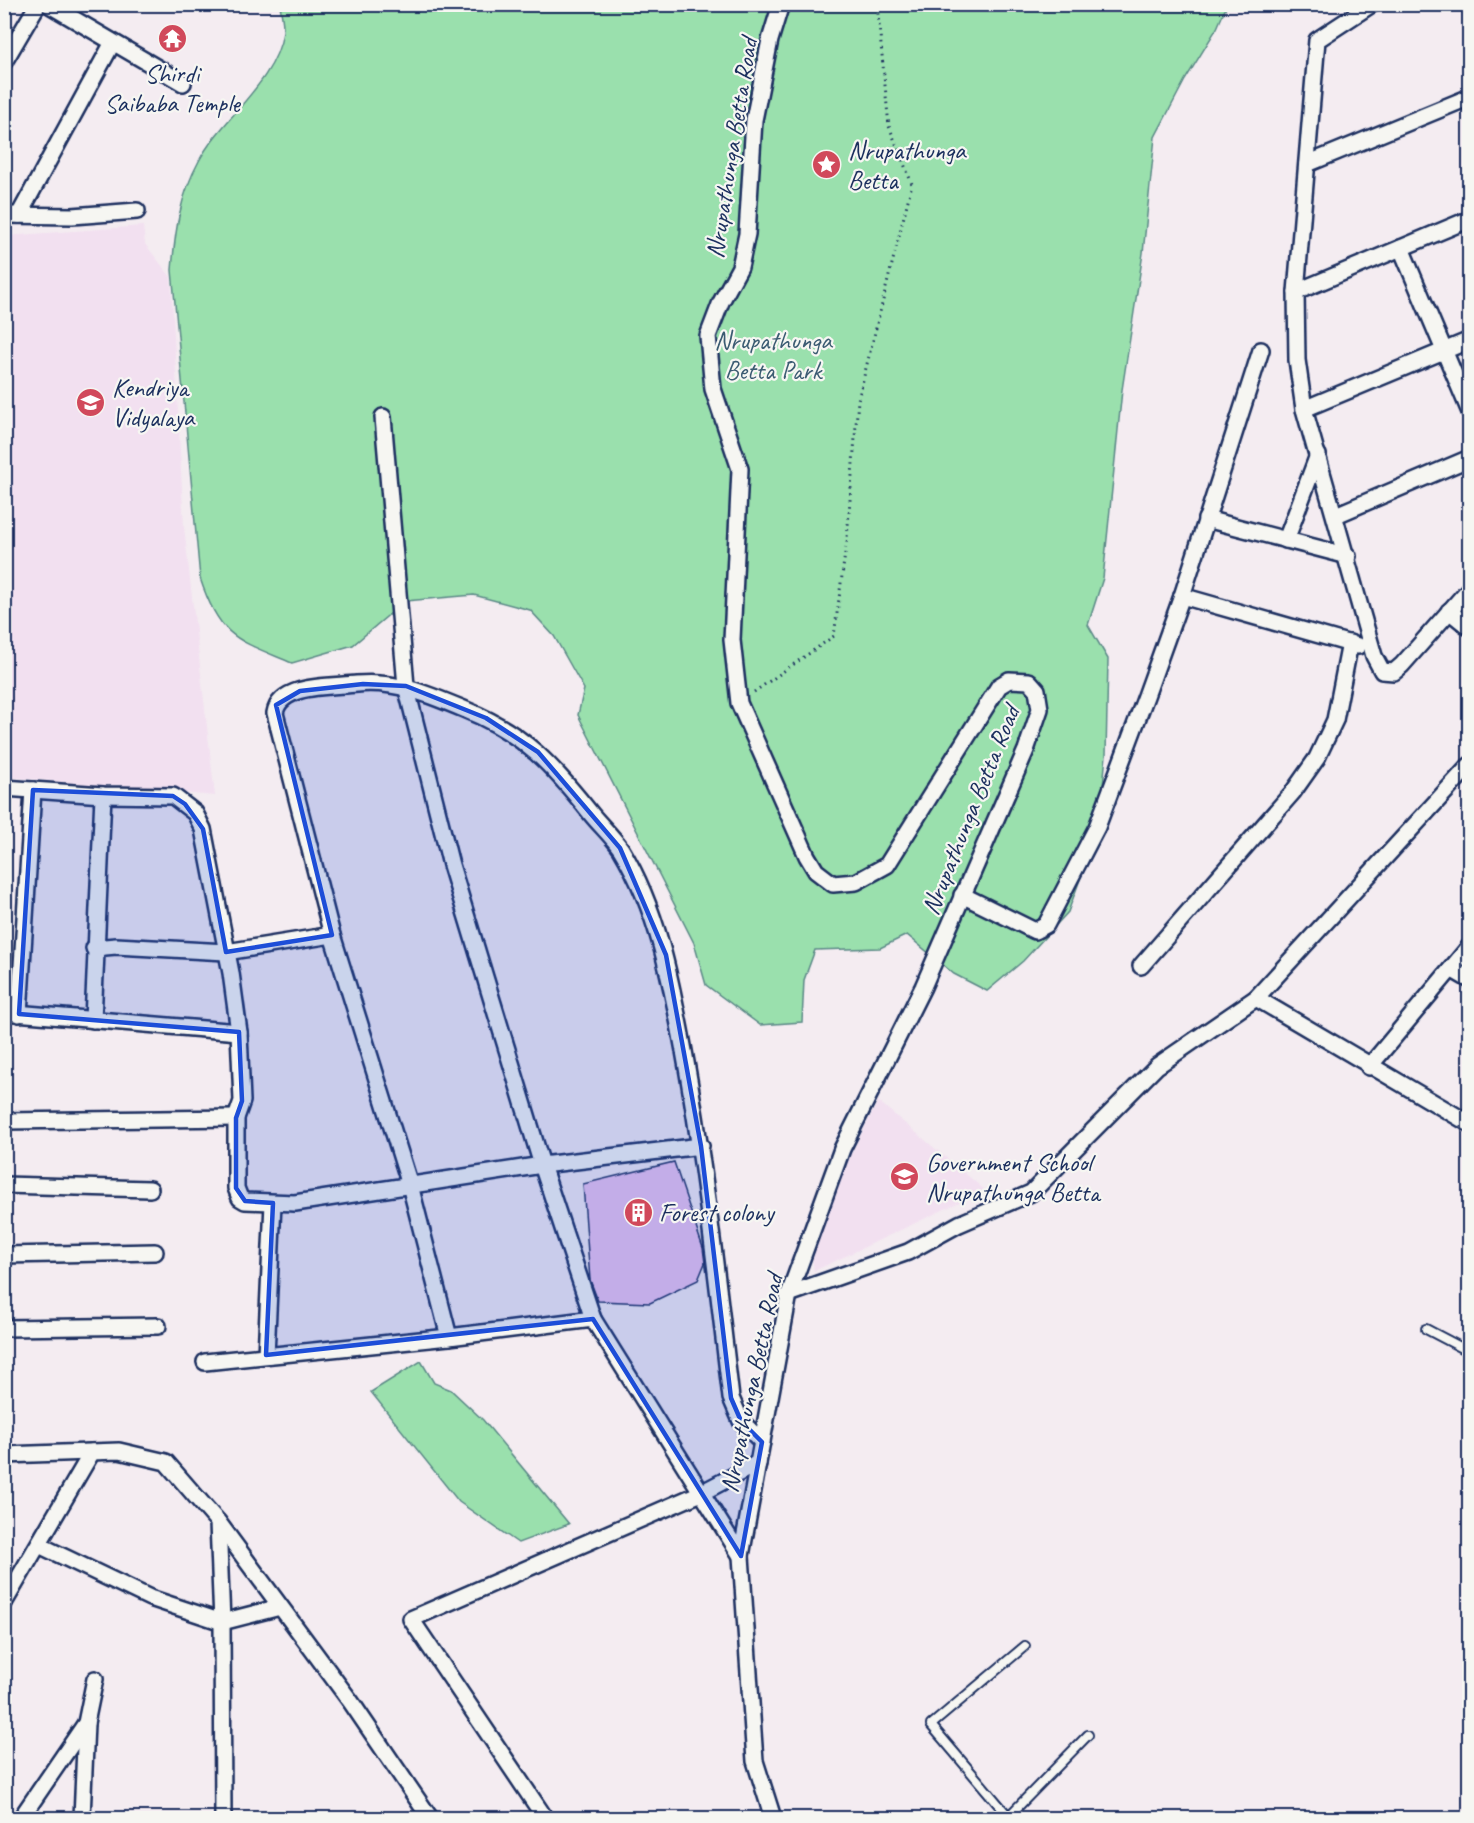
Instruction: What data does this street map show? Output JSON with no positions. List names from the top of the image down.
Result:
{
  "streets": {
    "street": ["Nrupathunga Betta Road"]
  },
  "parks": ["Nrupathunga Betta Park"],
  "places": {
    "temple": ["Shirdi Saibaba Temple"],
    "place": ["Nrupathunga Betta"],
    "school or university": ["Kendriya Vidyalaya", "Government School Nrupathunga Betta"],
    "building": ["Forest colony"]
  }
}
